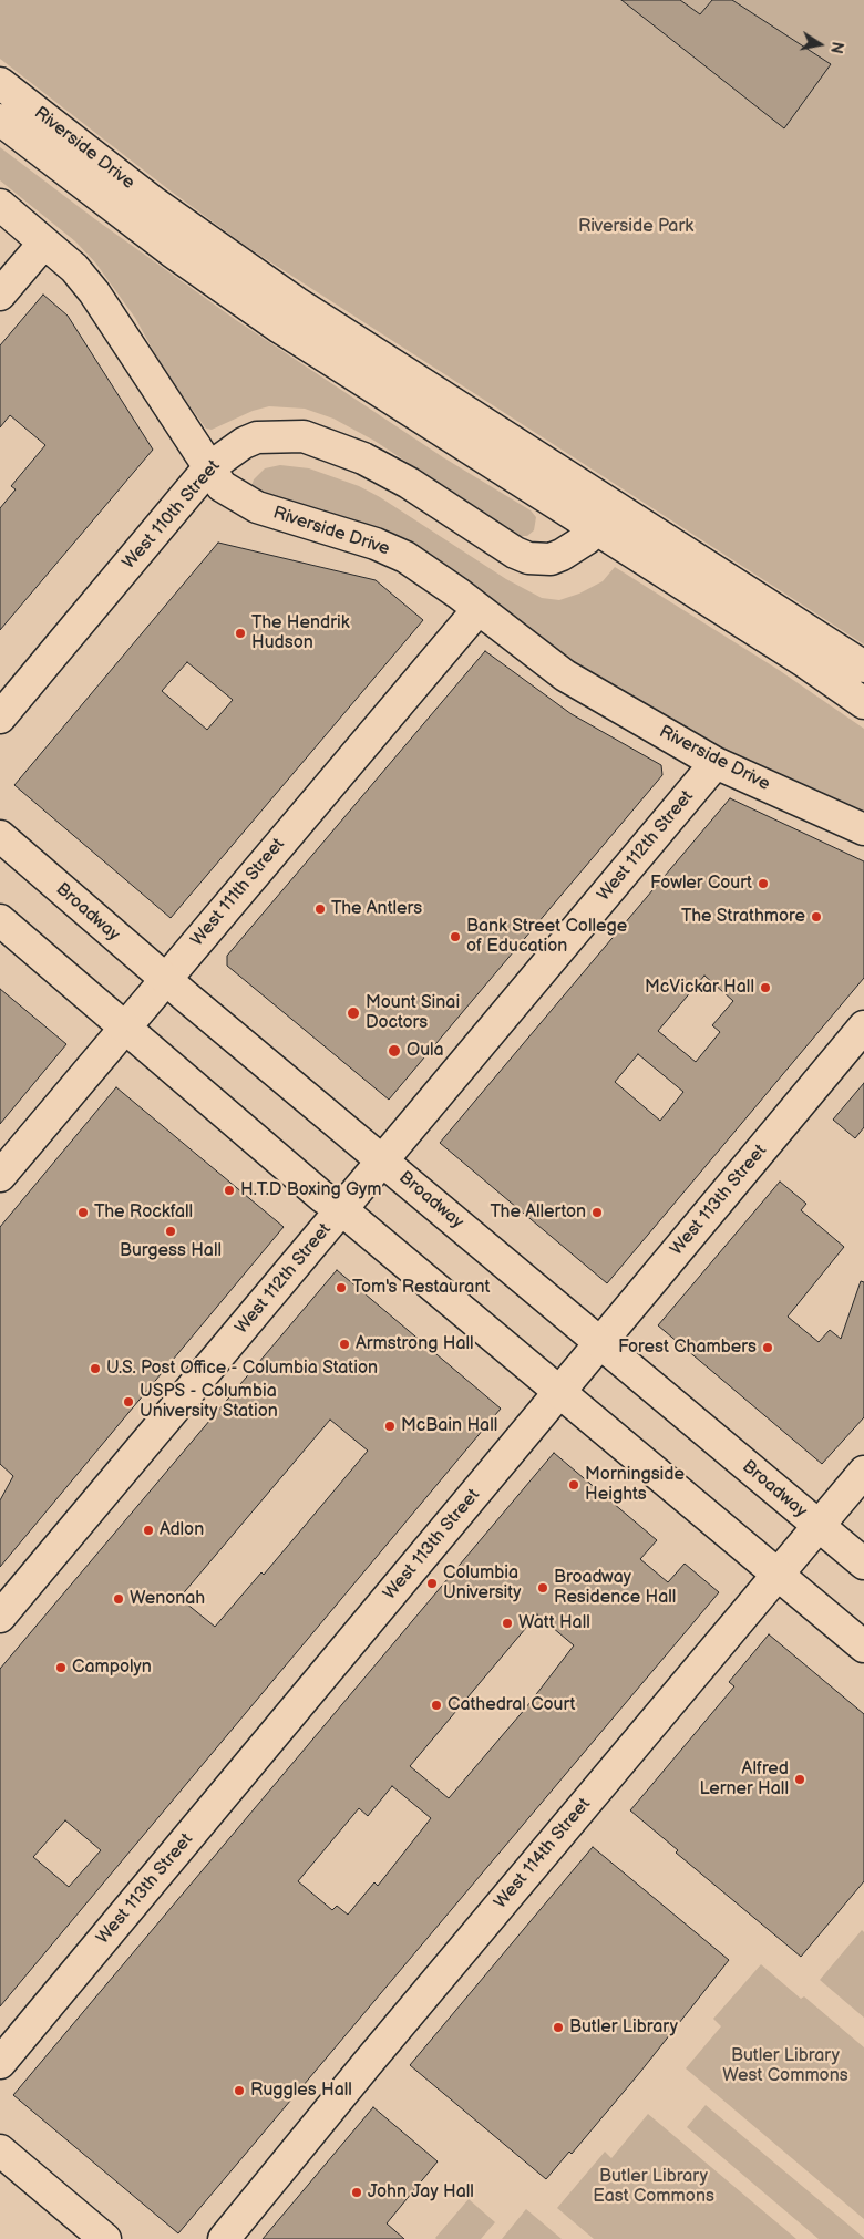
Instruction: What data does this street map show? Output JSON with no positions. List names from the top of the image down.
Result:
{
  "streets": {
    "street": [
      "Riverside Drive",
      "West 110th Street",
      "West 112th Street",
      "West 111th Street",
      "Broadway",
      "West 113th Street",
      "West 114th Street"
    ]
  },
  "crossings": [
    ["Riverside Drive", "West 110th Street"],
    ["Riverside Drive", "West 112th Street"],
    ["Riverside Drive", "West 111th Street"],
    ["West 112th Street", "Broadway"],
    ["West 111th Street", "Broadway"],
    ["Broadway", "West 113th Street"],
    ["Broadway", "West 114th Street"]
  ],
  "parks": ["Riverside Park", "Butler Library West Commons", "Butler Library East Commons"],
  "places": [
    "The Hendrik Hudson",
    "Fowler Court",
    "The Antlers",
    "The Strathmore",
    "Bank Street College of Education",
    "McVickar Hall",
    "Mount Sinai Doctors",
    "Oula",
    "H.T.D Boxing Gym",
    "The Rockfall",
    "The Allerton",
    "Burgess Hall",
    "Tom's Restaurant",
    "Armstrong Hall",
    "Forest Chambers",
    "U.S. Post Office - Columbia Station",
    "USPS - Columbia University Station",
    "McBain Hall",
    "Morningside Heights",
    "Adlon",
    "Columbia University",
    "Broadway Residence Hall",
    "Wenonah",
    "Watt Hall",
    "Campolyn",
    "Cathedral Court",
    "Alfred Lerner Hall",
    "Butler Library",
    "Ruggles Hall",
    "John Jay Hall"
  ],
  "north": "right"
}
